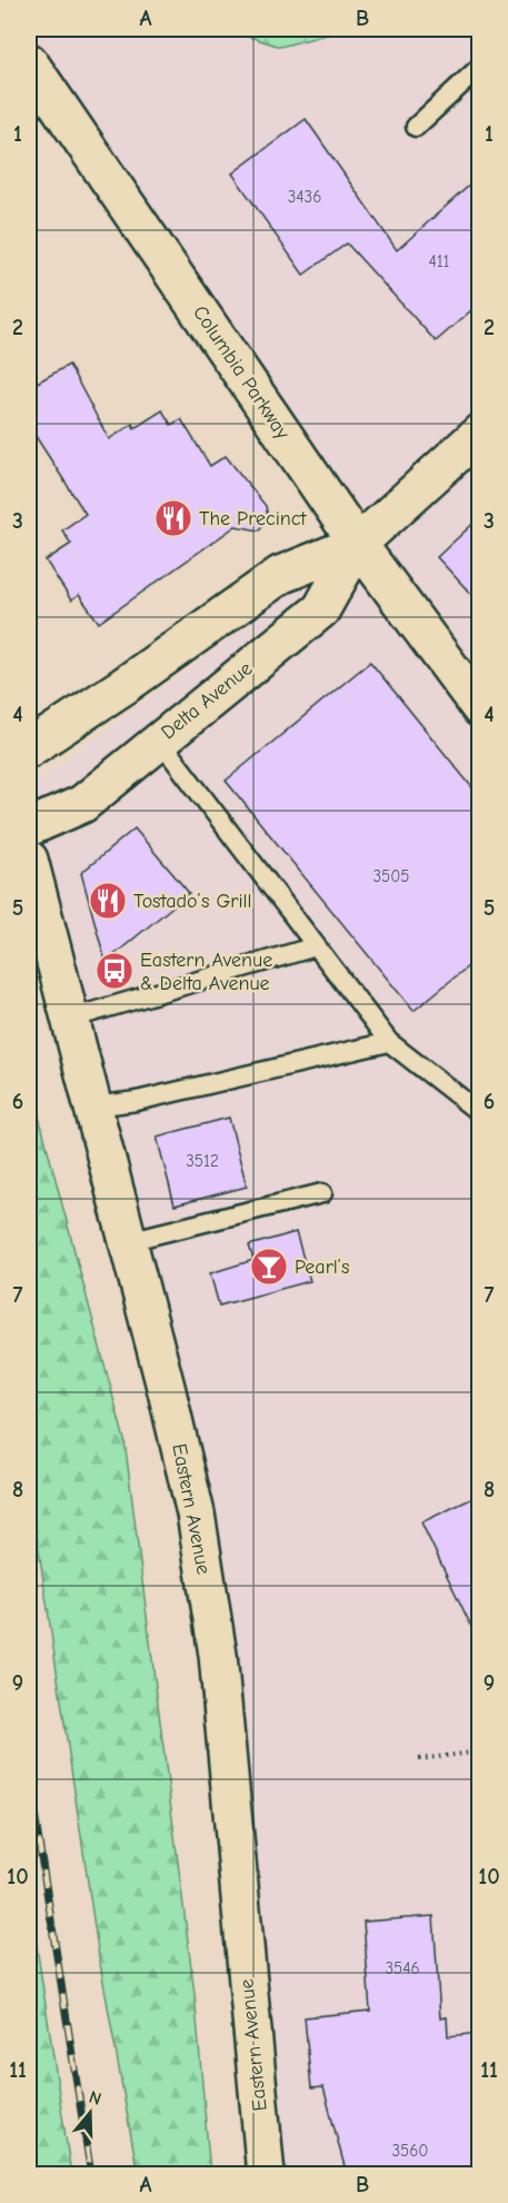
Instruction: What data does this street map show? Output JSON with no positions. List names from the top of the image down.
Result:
{
  "streets": {
    "main road": ["Columbia Parkway", "Delta Avenue", "Eastern Avenue"]
  },
  "crossings": [
    ["Columbia Parkway", "Delta Avenue"]
  ],
  "places": {
    "restaurant": ["The Precinct", "Tostado’s Grill"],
    "bus stop": ["Eastern Avenue & Delta Avenue"],
    "bar": ["Pearl’s"]
  },
  "house_numbers": [
    "3436",
    "411",
    "3505",
    "3512",
    "3546",
    "3560"
  ],
  "north": "top",
  "grid": {
    "columns": ["A", "B"],
    "rows": [
      "1",
      "2",
      "3",
      "4",
      "5",
      "6",
      "7",
      "8",
      "9",
      "10",
      "11"
    ]
  }
}
